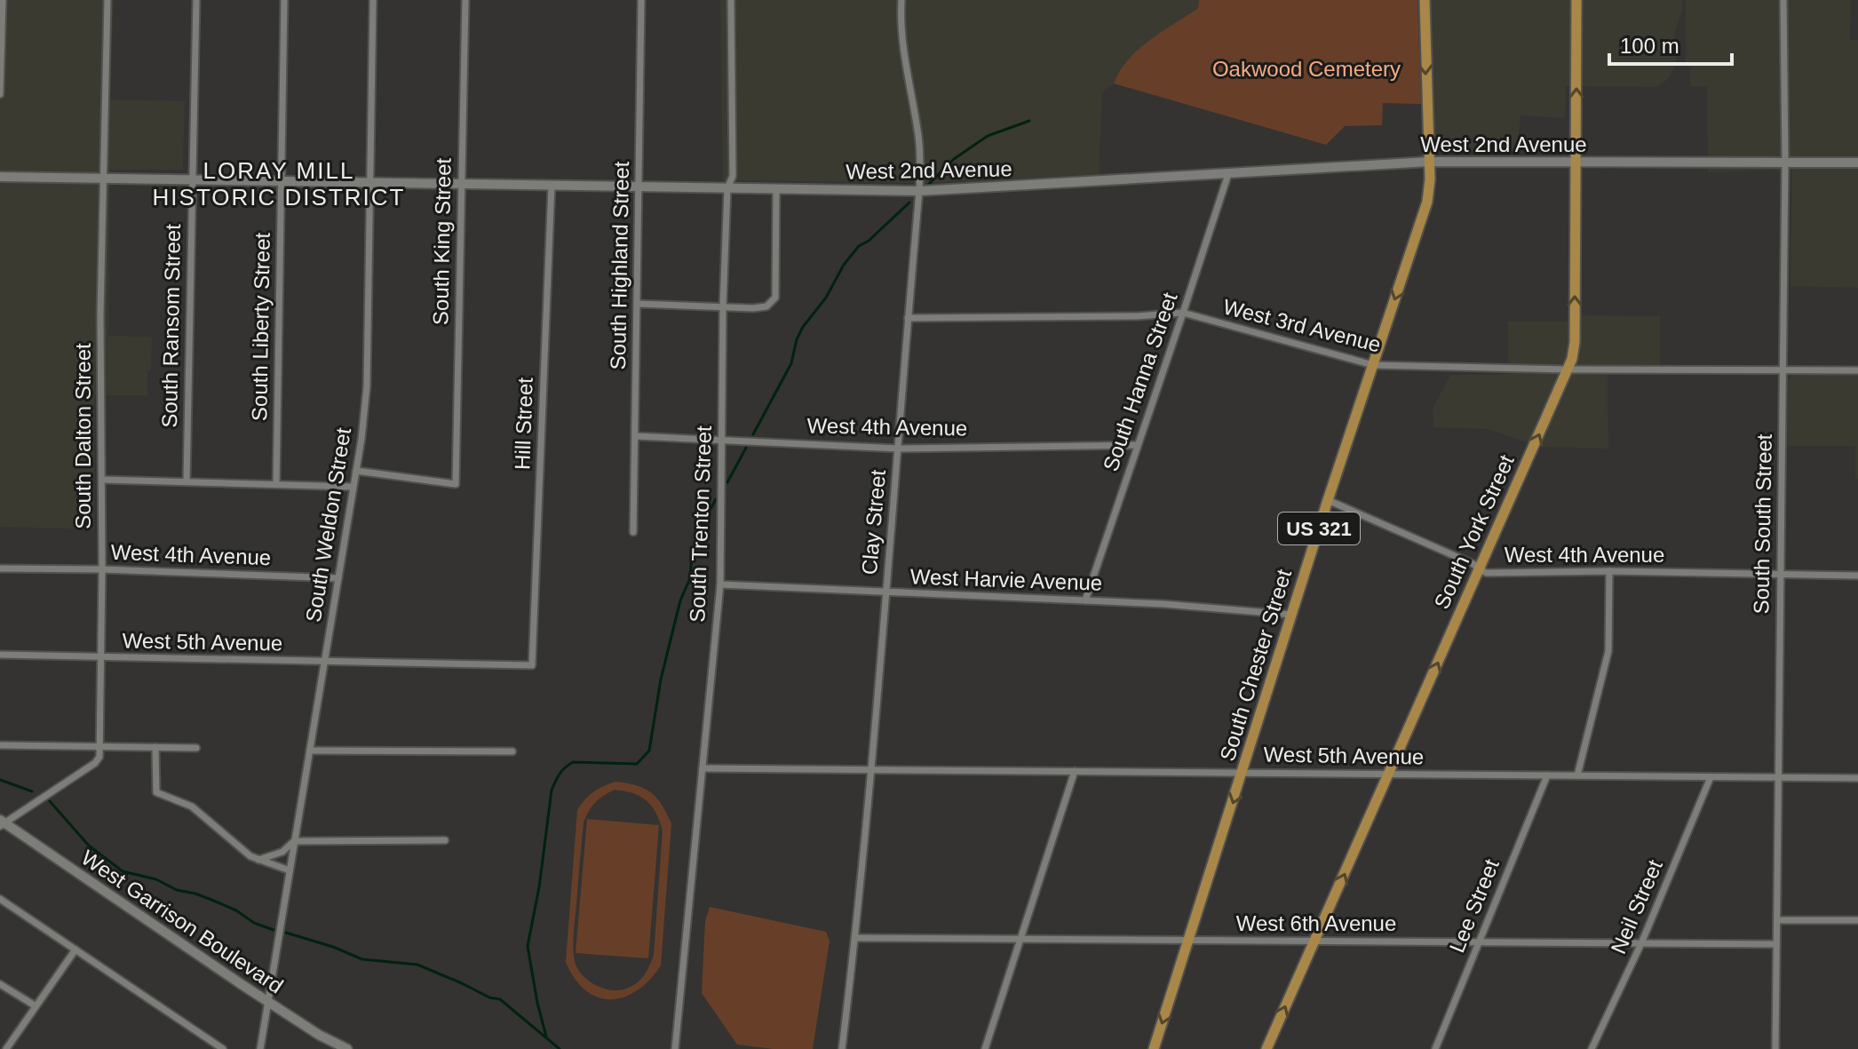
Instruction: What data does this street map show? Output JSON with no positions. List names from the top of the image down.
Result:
{
  "streets": {
    "main road": ["US 321", "South York Street", "South Chester Street"],
    "street": [
      "West 2nd Avenue",
      "South King Street",
      "South Highland Street",
      "South Ransom Street",
      "West 3rd Avenue",
      "South Liberty Street",
      "South Hanna Street",
      "Hill Street",
      "West 4th Avenue",
      "South Dalton Street",
      "Clay Street",
      "South Trenton Street",
      "South South Street",
      "South Weldon Street",
      "West Harvie Avenue",
      "West 5th Avenue",
      "Lee Street",
      "Neil Street",
      "West Garrison Boulevard",
      "West 6th Avenue"
    ]
  },
  "crossings": [
    ["West 2nd Avenue", "South King Street"],
    ["West 2nd Avenue", "South Highland Street"],
    ["West 2nd Avenue", "South Ransom Street"],
    ["West 2nd Avenue", "South Liberty Street"],
    ["West 2nd Avenue", "South Hanna Street"],
    ["West 2nd Avenue", "Hill Street"],
    ["West 2nd Avenue", "South Dalton Street"],
    ["West 2nd Avenue", "Clay Street"],
    ["West 2nd Avenue", "South Trenton Street"],
    ["West 2nd Avenue", "South South Street"],
    ["West 2nd Avenue", "South Weldon Street"],
    ["West 2nd Avenue", "South York Street"],
    ["West 2nd Avenue", "South Chester Street"],
    ["South King Street", "South Weldon Street"],
    ["South Highland Street", "West 4th Avenue"],
    ["West 3rd Avenue", "South Hanna Street"],
    ["West 3rd Avenue", "Clay Street"],
    ["West 3rd Avenue", "South South Street"],
    ["West 3rd Avenue", "South York Street"],
    ["West 3rd Avenue", "South Chester Street"],
    ["South Hanna Street", "West 4th Avenue"],
    ["South Hanna Street", "West Harvie Avenue"],
    ["Hill Street", "West 5th Avenue"],
    ["West 4th Avenue", "South Dalton Street"],
    ["West 4th Avenue", "Clay Street"],
    ["West 4th Avenue", "South Trenton Street"],
    ["West 4th Avenue", "South South Street"],
    ["West 4th Avenue", "South Weldon Street"],
    ["West 4th Avenue", "South York Street"],
    ["West 4th Avenue", "South Chester Street"],
    ["South Dalton Street", "West 5th Avenue"],
    ["Clay Street", "West Harvie Avenue"],
    ["Clay Street", "West 5th Avenue"],
    ["Clay Street", "West 6th Avenue"],
    ["South Trenton Street", "West Harvie Avenue"],
    ["South Trenton Street", "West 5th Avenue"],
    ["South South Street", "West 5th Avenue"],
    ["South South Street", "West 6th Avenue"],
    ["South Weldon Street", "West 5th Avenue"],
    ["South Weldon Street", "West Garrison Boulevard"],
    ["South York Street", "West 5th Avenue"],
    ["South York Street", "West 6th Avenue"],
    ["West Harvie Avenue", "South Chester Street"],
    ["West 5th Avenue", "South Chester Street"],
    ["West 5th Avenue", "Lee Street"],
    ["West 5th Avenue", "Neil Street"],
    ["South Chester Street", "West 6th Avenue"],
    ["Lee Street", "West 6th Avenue"],
    ["Neil Street", "West 6th Avenue"]
  ],
  "one_way": ["South York Street", "South Chester Street"],
  "districts": ["LORAY MILL HISTORIC DISTRICT"],
  "parks": ["Oakwood Cemetery"],
  "scale_bar": "100 m"
}
